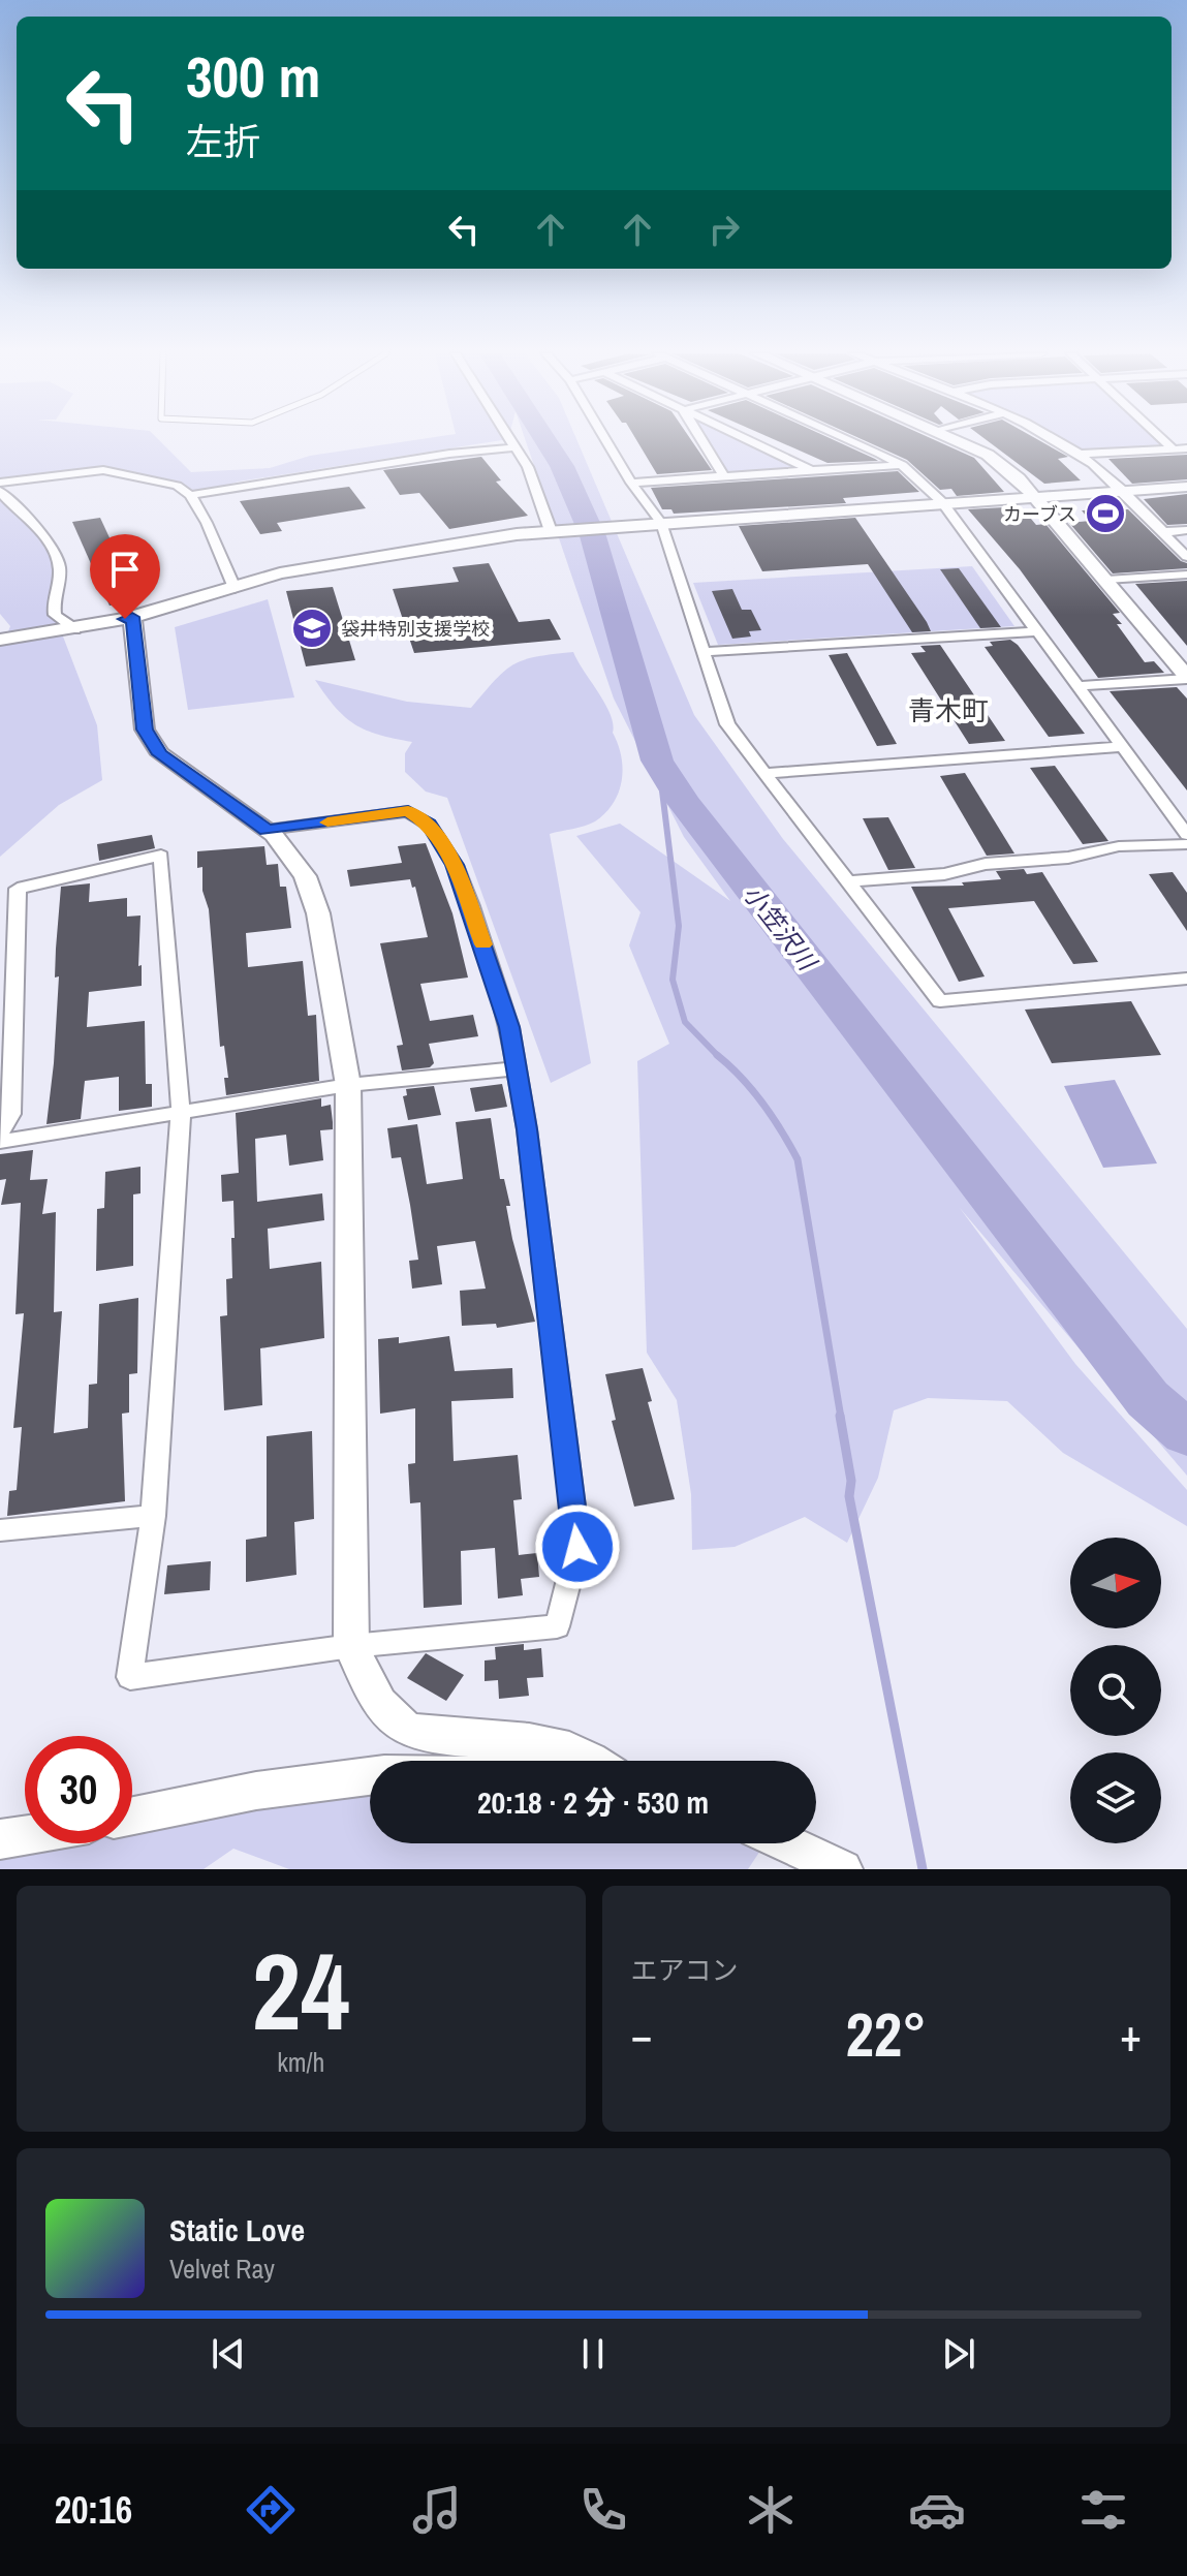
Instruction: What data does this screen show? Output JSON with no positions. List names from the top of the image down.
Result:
{
  "districts": ["青木町"],
  "water": ["小笠沢川"],
  "places": {
    "sports": ["カーブス"],
    "school or university": ["袋井特別支援学校"]
  },
  "north": "right",
  "page": {
    "turn": ["300 m", "左折"],
    "limit": "30",
    "trip": "20:18 · 2 分 · 530 m",
    "tile": [
      ["24", "km/h"],
      "エアコン"
    ],
    "heat": ["−", "22°", "+"],
    "song": ["Static Love", "Velvet Ray"],
    "tabs": "20:16"
  }
}
